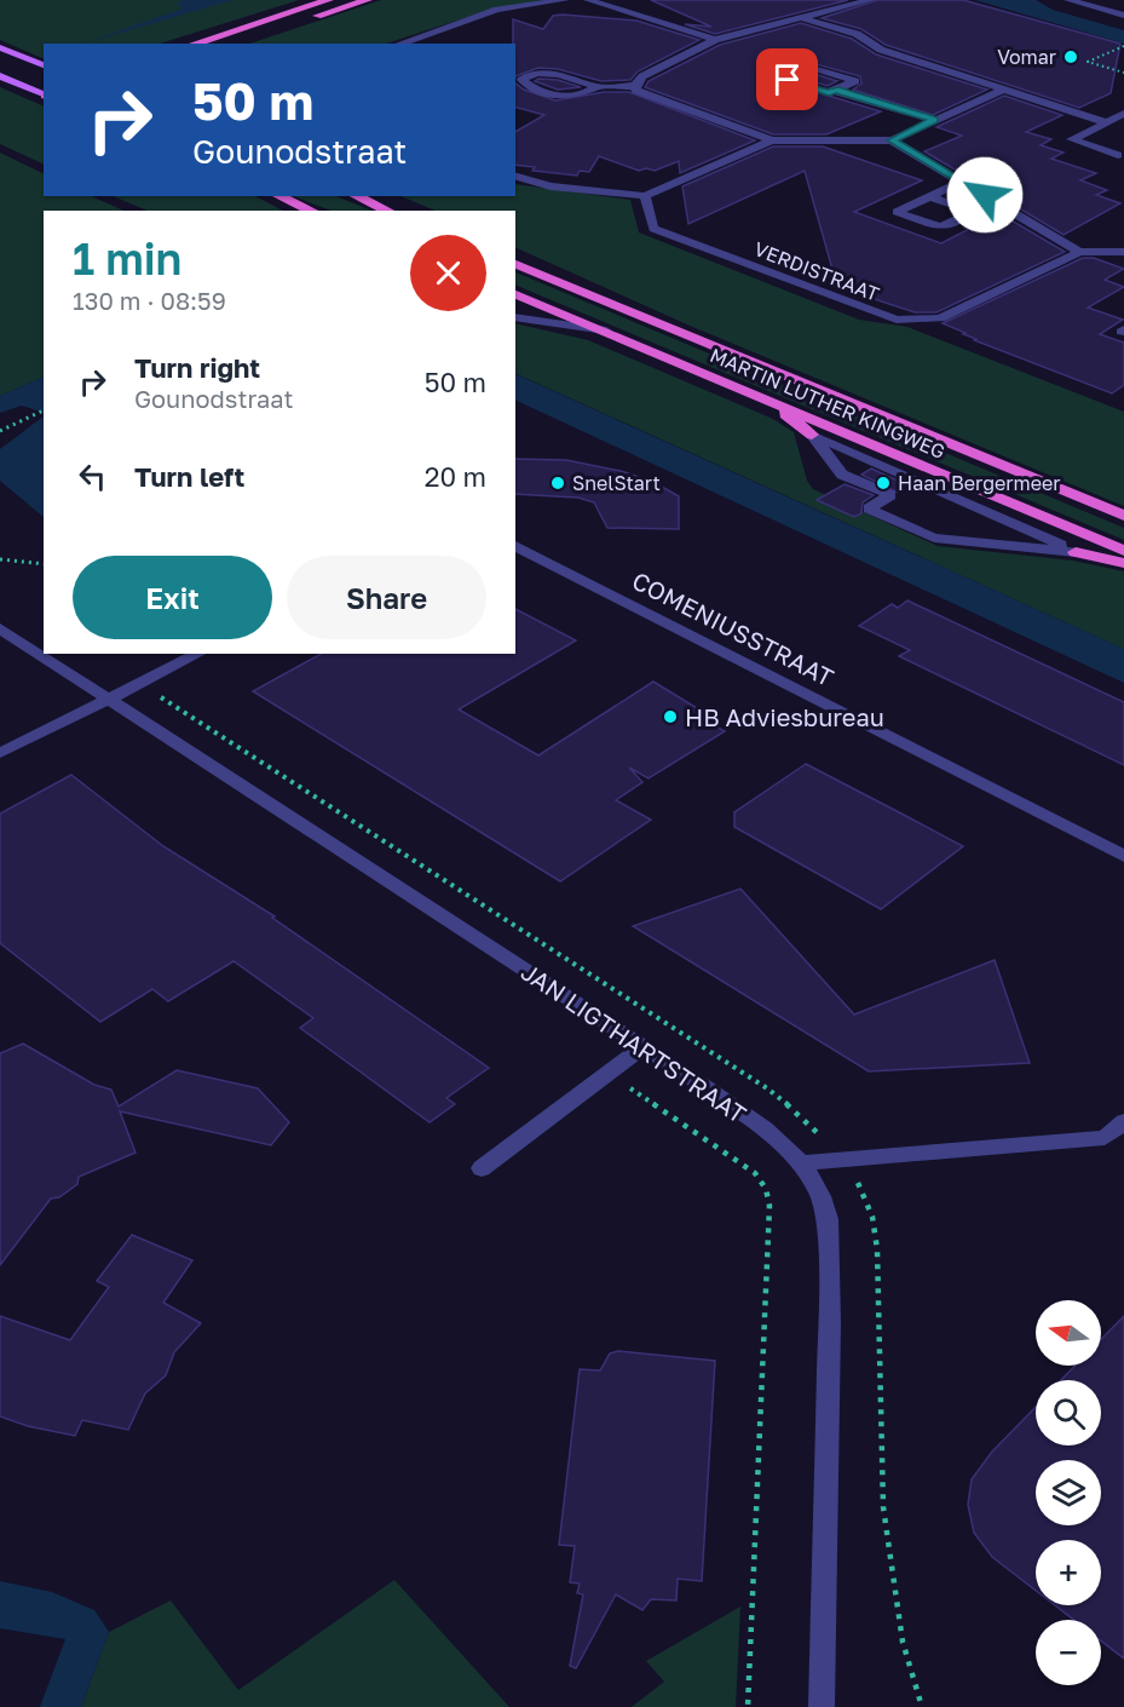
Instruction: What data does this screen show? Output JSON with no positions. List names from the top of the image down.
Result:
{
  "streets": {
    "highway": ["MARTIN LUTHER KINGWEG"],
    "street": ["VERDISTRAAT", "COMENIUSSTRAAT", "JAN LIGTHARTSTRAAT"]
  },
  "places": [
    "Vomar",
    "SnelStart",
    "Haan Bergermeer",
    "HB Adviesbureau"
  ],
  "north": "left",
  "page": {
    "turn": ["50 m", "Gounodstraat"],
    "heading": ["1 min", "130 m · 08:59"],
    "list": [
      {
        "name": "Turn right",
        "note": "Gounodstraat",
        "value": "50 m"
      },
      {
        "name": "Turn left",
        "value": "20 m"
      }
    ],
    "buttons": ["Exit", "Share"],
    "map_buttons": ["+", "−"]
  }
}
